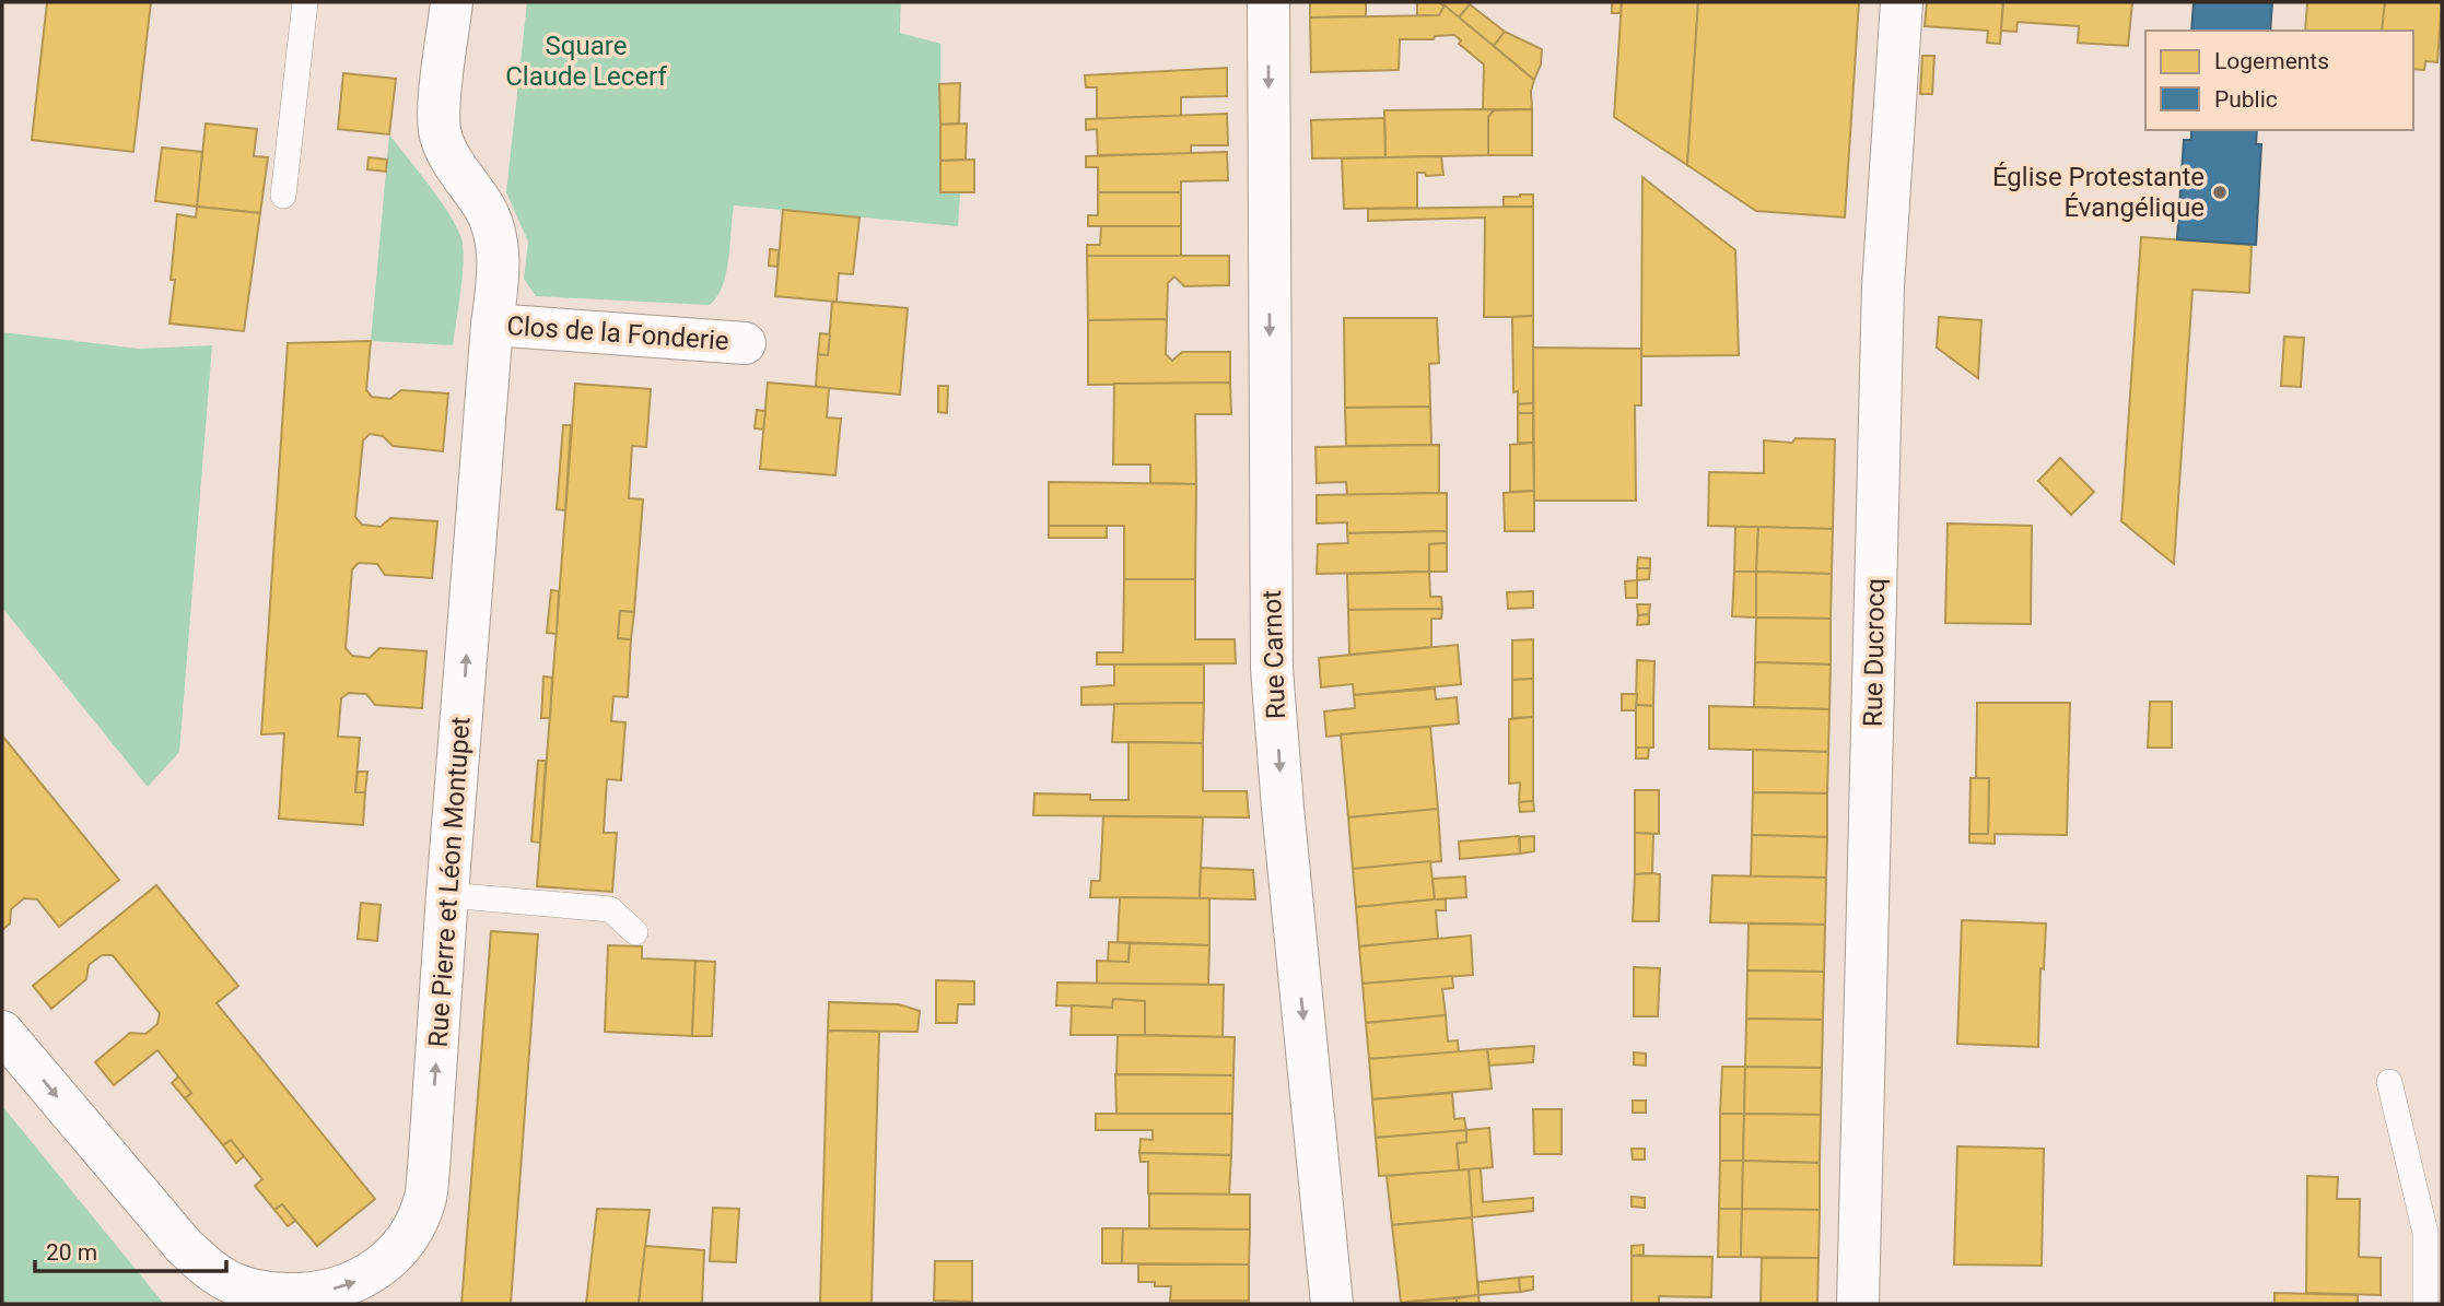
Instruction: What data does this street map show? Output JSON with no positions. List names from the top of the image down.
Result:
{
  "streets": {
    "street": [
      "Clos de la Fonderie",
      "Rue Ducrocq",
      "Rue Carnot",
      "Rue Pierre et Léon Montupet"
    ]
  },
  "crossings": [
    ["Clos de la Fonderie", "Rue Pierre et Léon Montupet"]
  ],
  "one_way": ["Rue Carnot"],
  "parks": ["Square Claude Lecerf"],
  "places": ["Église Protestante Évangélique"],
  "legend": ["Logements", "Public"],
  "scale_bar": "20 m"
}
